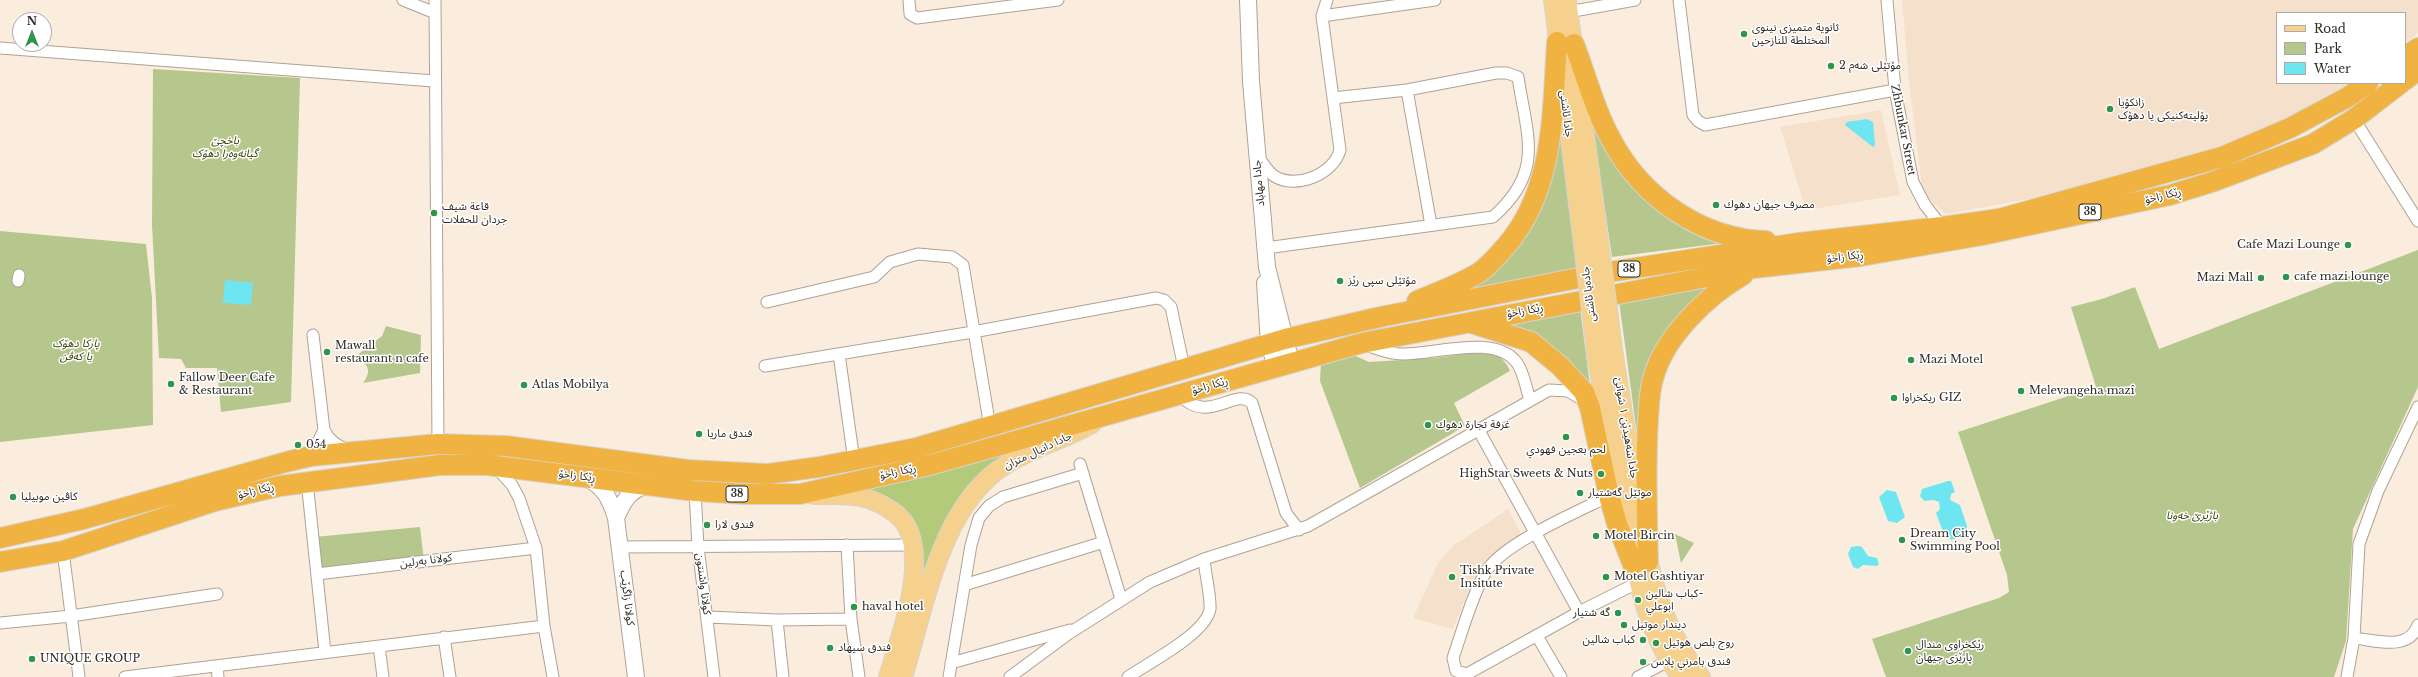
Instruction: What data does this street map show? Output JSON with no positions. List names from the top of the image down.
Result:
{
  "streets": {
    "highway": ["ڕێکا زاخۆ", "38"],
    "main road": [
      "جادا ئاشتی",
      "جادا مهاباد",
      "جادەیا ئاشتی",
      "جادا شەهیدێن ١ شواتێ",
      "جادا دانيال متران",
      "كولانا زاگرێب"
    ],
    "street": ["Zhbunkar Street", "كولانا بەرلین", "كولانا واشنتون"]
  },
  "crossings": [
    ["جادا ئاشتی", "جادەیا ئاشتی"],
    ["Zhbunkar Street", "ڕێکا زاخۆ"],
    ["جادا مهاباد", "ڕێکا زاخۆ"],
    ["ڕێکا زاخۆ", "جادا دانيال متران"],
    ["ڕێکا زاخۆ", "كولانا واشنتون"],
    ["ڕێکا زاخۆ", "كولانا زاگرێب"],
    ["جادەیا ئاشتی", "جادا شەهیدێن ١ شواتێ"]
  ],
  "parks": ["باخچێ گیانه‌وه‌را دهۆک", "پاركا دهۆک يا كەڤن", "باژێرێ خه‌ونا"],
  "places": [
    "ثانوية متميزي نينوى المختلطة للنازحين",
    "مۆتێلی شەم 2",
    "زانکۆیا پۆلیتەکنیکی یا دهۆک",
    "مصرف جيهان دهوك",
    "قاعة شيف جردان للحفلات",
    "Cafe Mazi Lounge",
    "cafe mazi lounge",
    "Mazi Mall",
    "مۆتێلی سپی رێز",
    "Mawall restaurant n cafe",
    "Mazi Motel",
    "Fallow Deer Cafe & Restaurant",
    "Atlas Mobilya",
    "Melevangeha mazî",
    "ريكخراوا GIZ",
    "غرفة تجارة دهوك",
    "فندق ماريا",
    "لحم بعجين فهودي",
    "054",
    "HighStar Sweets & Nuts",
    "موتێل گەشتیار",
    "كاڤين موبيليا",
    "فندق لارا",
    "Motel Bircin",
    "Dream City Swimming Pool",
    "Tishk Private Insitute",
    "Motel Gashtiyar",
    "كباب شالين- ابوعلي",
    "haval hotel",
    "گه شتيار",
    "ديندار موتيل",
    "كباب شالين",
    "روج بلص هوتيل",
    "فندق سيهاد",
    "رێکخراوی مندال پارێزی جیهان",
    "UNIQUE GROUP",
    "فندق بامرني پلاس"
  ],
  "legend": ["Road", "Park", "Water"],
  "north": "top"
}
